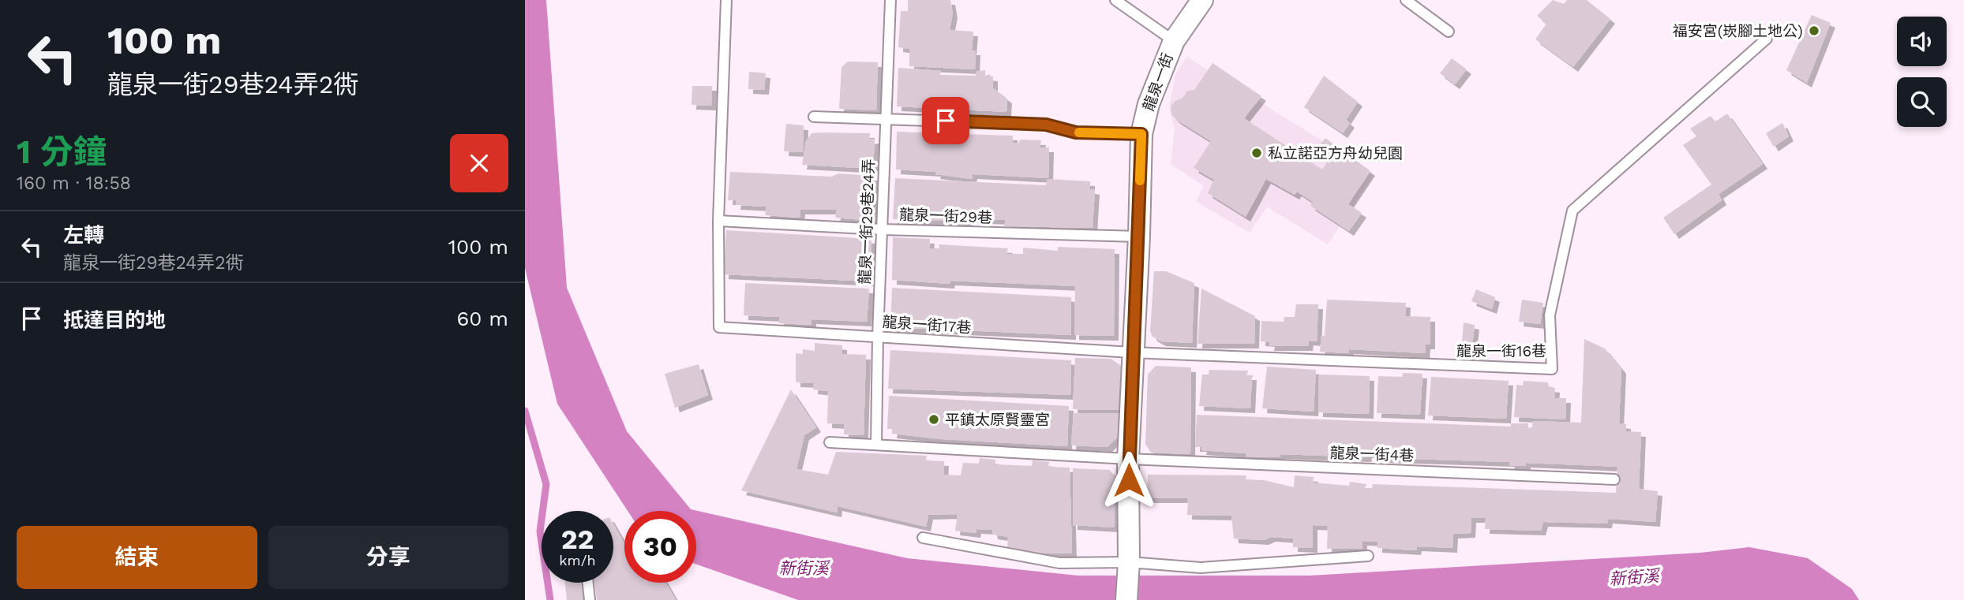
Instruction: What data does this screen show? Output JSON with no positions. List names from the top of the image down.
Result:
{
  "streets": {
    "street": ["龍泉一街"],
    "lane": [
      "龍泉一街29巷",
      "龍泉一街29巷24弄",
      "龍泉一街17巷",
      "龍泉一街16巷",
      "龍泉一街4巷"
    ]
  },
  "crossings": [
    ["龍泉一街", "龍泉一街29巷"],
    ["龍泉一街", "龍泉一街17巷"],
    ["龍泉一街", "龍泉一街16巷"],
    ["龍泉一街", "龍泉一街4巷"],
    ["龍泉一街29巷", "龍泉一街29巷24弄"],
    ["龍泉一街29巷", "龍泉一街17巷"],
    ["龍泉一街29巷24弄", "龍泉一街17巷"],
    ["龍泉一街29巷24弄", "龍泉一街4巷"],
    ["龍泉一街17巷", "龍泉一街16巷"]
  ],
  "water": ["新街溪"],
  "places": ["福安宮(崁腳土地公)", "私立諾亞方舟幼兒園", "平鎮太原賢靈宮"],
  "page": {
    "turn": ["100 m", "龍泉一街29巷24弄2衖"],
    "heading": ["1 分鐘", "160 m · 18:58"],
    "list": [
      {
        "name": "左轉",
        "note": "龍泉一街29巷24弄2衖",
        "value": "100 m"
      },
      {
        "name": "抵達目的地",
        "value": "60 m"
      }
    ],
    "speed": "22 km/h",
    "limit": "30",
    "buttons": ["結束", "分享"]
  }
}
